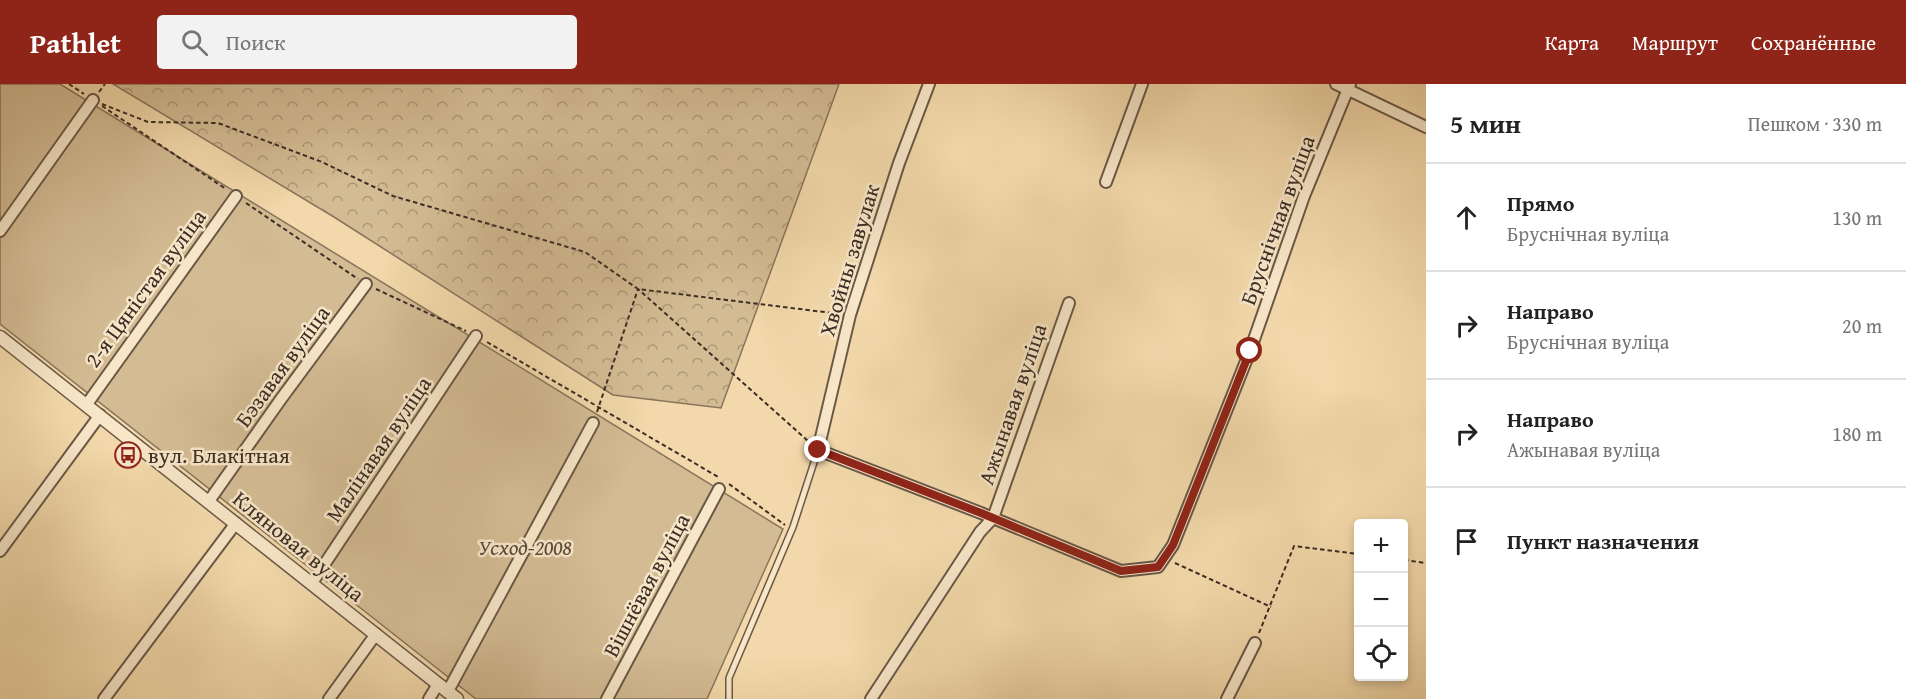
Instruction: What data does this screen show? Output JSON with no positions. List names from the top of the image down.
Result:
{
  "streets": {
    "street": [
      "Бруснічная вуліца",
      "Хвойны завулак",
      "2-я Цяністая вуліца",
      "Бэзавая вуліца",
      "Ажынавая вуліца",
      "Малінавая вуліца",
      "Кляновая вуліца",
      "Вішнёвая вуліца"
    ]
  },
  "crossings": [
    ["Бруснічная вуліца", "Ажынавая вуліца"],
    ["Хвойны завулак", "Ажынавая вуліца"],
    ["2-я Цяністая вуліца", "Кляновая вуліца"],
    ["Бэзавая вуліца", "Кляновая вуліца"],
    ["Малінавая вуліца", "Кляновая вуліца"]
  ],
  "parks": ["Усход-2008"],
  "places": {
    "bus stop": ["вул. Блакітная"]
  },
  "page": {
    "header": "Pathlet",
    "search": "Поиск",
    "nav": ["Карта", "Маршрут", "Сохранённые"],
    "heading": ["5 мин", "Пешком · 330 m"],
    "list": [
      ["Прямо", "Бруснічная вуліца", "130 m"],
      ["Направо", "Бруснічная вуліца", "20 m"],
      ["Направо", "Ажынавая вуліца", "180 m"],
      "Пункт назначения"
    ],
    "map_buttons": ["+", "−"]
  }
}
